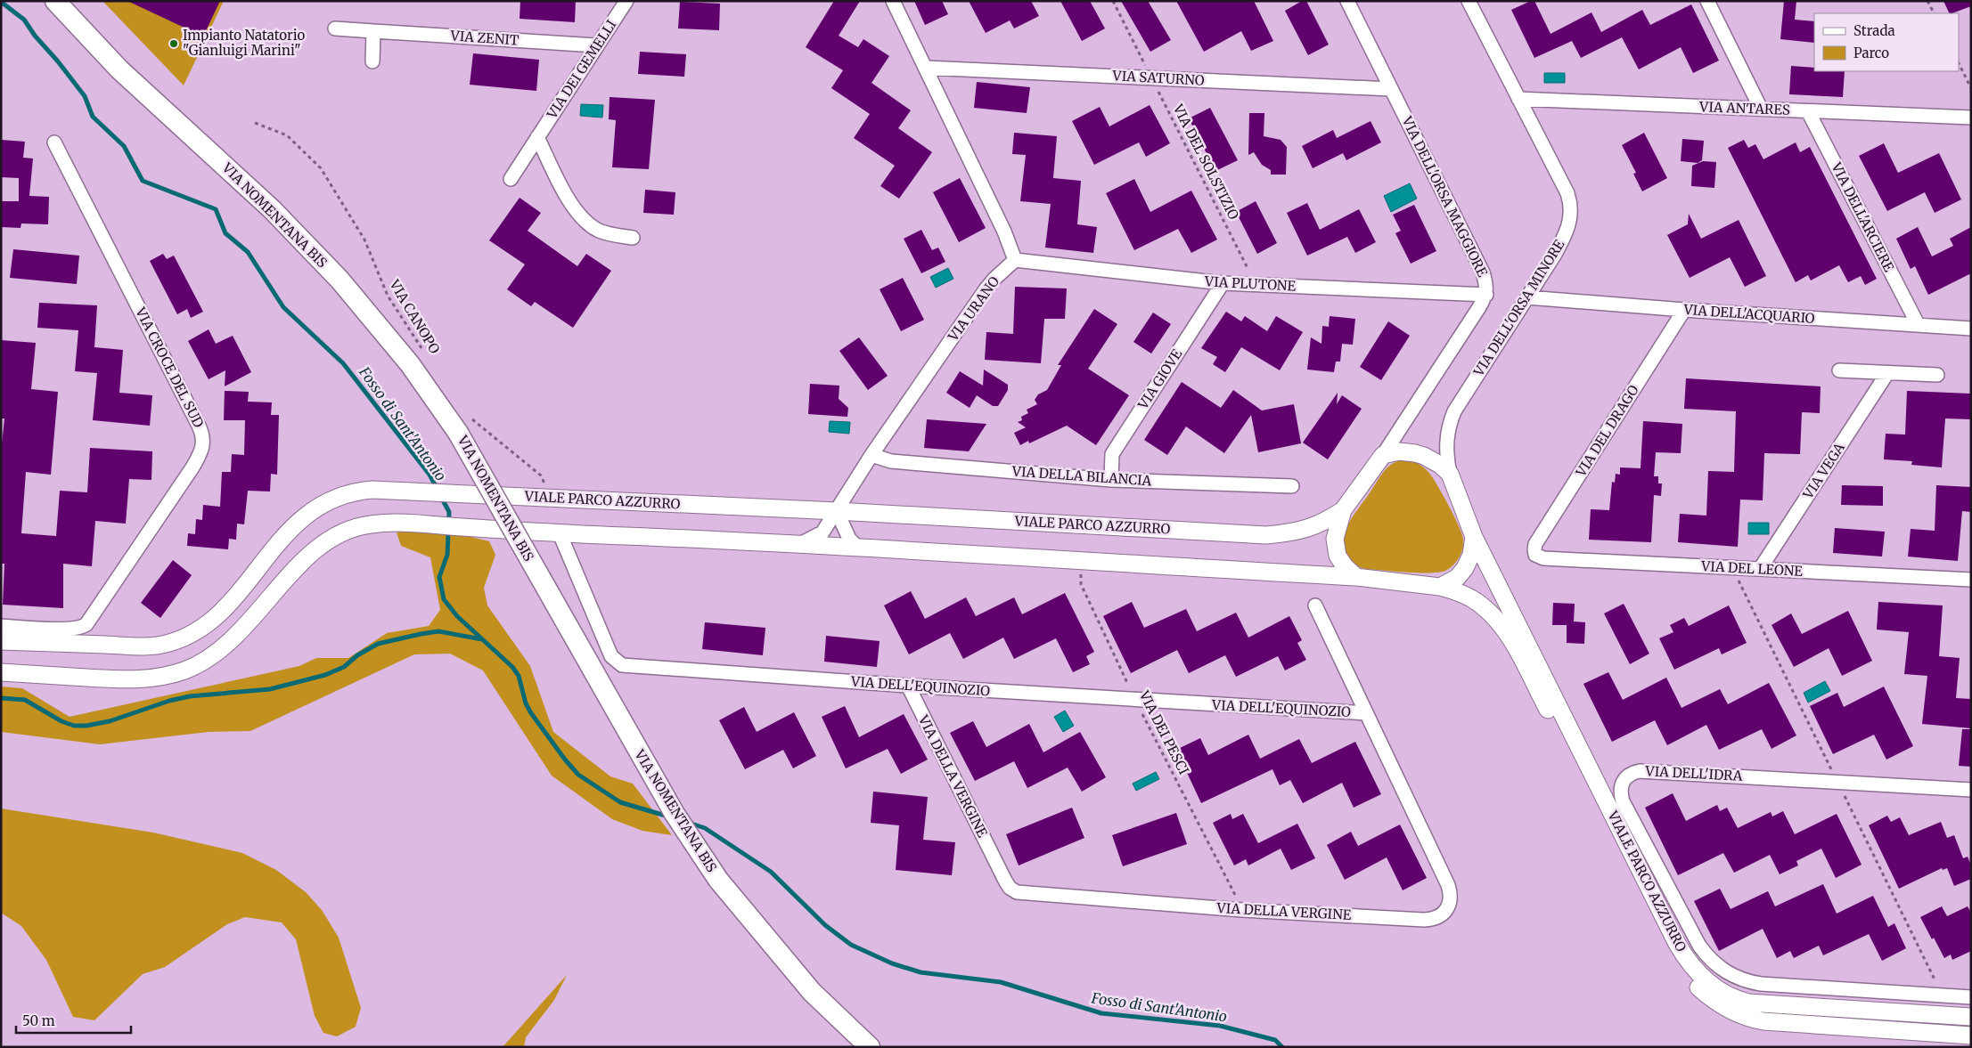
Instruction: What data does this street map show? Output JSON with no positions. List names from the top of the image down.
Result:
{
  "streets": {
    "main road": ["VIA NOMENTANA BIS"],
    "street": [
      "VIA ZENIT",
      "VIA DEI GEMELLI",
      "VIA SATURNO",
      "VIA ANTARES",
      "VIA DELL'ORSA MAGGIORE",
      "VIA DELL'ARCIERE",
      "VIA PLUTONE",
      "VIA DELL'ORSA MINORE",
      "VIA URANO",
      "VIA DELL'ACQUARIO",
      "VIA CROCE DEL SUD",
      "VIA GIOVE",
      "VIA DEL DRAGO",
      "VIA VEGA",
      "VIA DELLA BILANCIA",
      "VIALE PARCO AZZURRO",
      "VIA DEL LEONE",
      "VIA DELL'EQUINOZIO",
      "VIA DELL'IDRA",
      "VIA DELLA VERGINE"
    ],
    "path": ["VIA DEL SOLSTIZIO", "VIA CANOPO", "VIA DEI PESCI"]
  },
  "crossings": [
    ["VIA ZENIT", "VIA DEI GEMELLI"],
    ["VIA SATURNO", "VIA DEL SOLSTIZIO"],
    ["VIA SATURNO", "VIA DELL'ORSA MAGGIORE"],
    ["VIA ANTARES", "VIA DELL'ARCIERE"],
    ["VIA ANTARES", "VIA DELL'ORSA MINORE"],
    ["VIA DEL SOLSTIZIO", "VIA PLUTONE"],
    ["VIA DELL'ORSA MAGGIORE", "VIA PLUTONE"],
    ["VIA DELL'ORSA MAGGIORE", "VIA DELL'ORSA MINORE"],
    ["VIA DELL'ORSA MAGGIORE", "VIALE PARCO AZZURRO"],
    ["VIA DELL'ARCIERE", "VIA DELL'ACQUARIO"],
    ["VIA PLUTONE", "VIA URANO"],
    ["VIA PLUTONE", "VIA GIOVE"],
    ["VIA DELL'ORSA MINORE", "VIA DELL'ACQUARIO"],
    ["VIA DELL'ORSA MINORE", "VIALE PARCO AZZURRO"],
    ["VIA URANO", "VIA DELLA BILANCIA"],
    ["VIA URANO", "VIALE PARCO AZZURRO"],
    ["VIA DELL'ACQUARIO", "VIA DEL DRAGO"],
    ["VIA GIOVE", "VIA DELLA BILANCIA"],
    ["VIA DEL DRAGO", "VIA DEL LEONE"],
    ["VIA VEGA", "VIA DEL LEONE"],
    ["VIALE PARCO AZZURRO", "VIA DELL'EQUINOZIO"],
    ["VIALE PARCO AZZURRO", "VIA DEI PESCI"],
    ["VIA DELL'EQUINOZIO", "VIA DEI PESCI"],
    ["VIA DELL'EQUINOZIO", "VIA DELLA VERGINE"],
    ["VIA DEI PESCI", "VIA DELLA VERGINE"]
  ],
  "water": ["Fosso di Sant'Antonio"],
  "places": ["Impianto Natatorio \"Gianluigi Marini\""],
  "legend": ["Strada", "Parco"],
  "scale_bar": "50 m"
}
